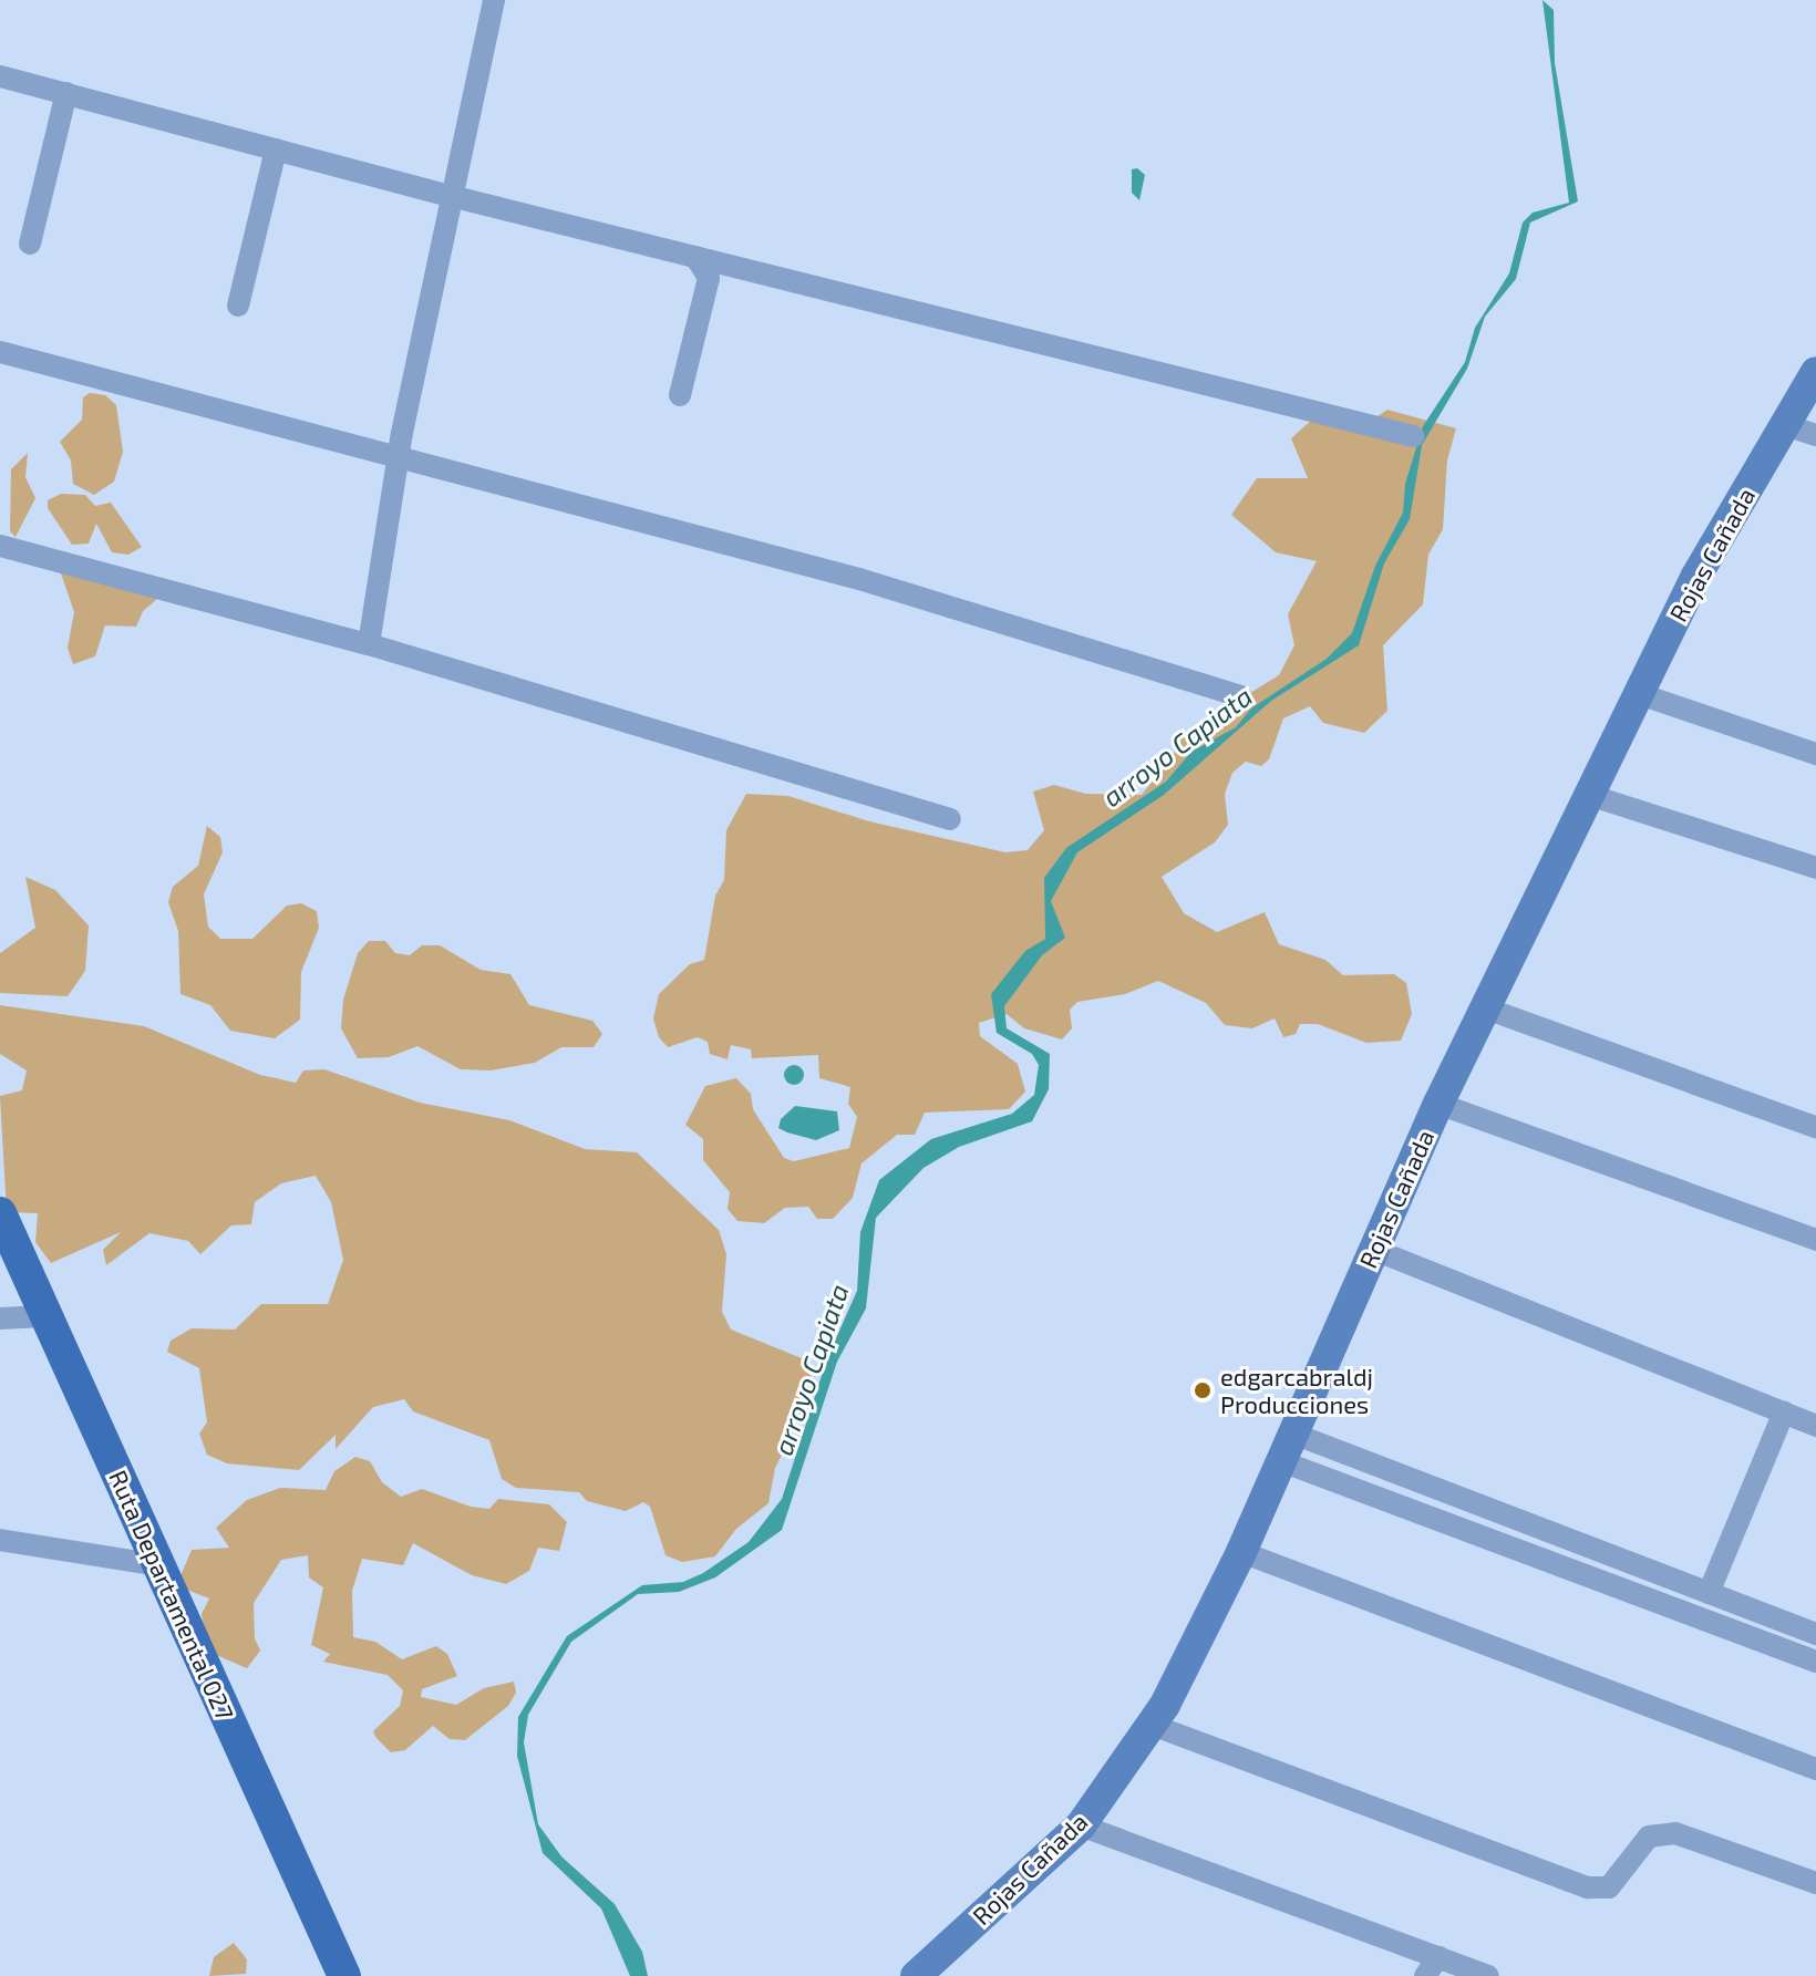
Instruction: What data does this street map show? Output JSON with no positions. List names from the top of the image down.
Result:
{
  "streets": {
    "main road": ["Rojas Cañada", "Ruta Departamental 027"]
  },
  "water": ["arroyo Capiata"],
  "places": ["edgarcabraldj Producciones"]
}
